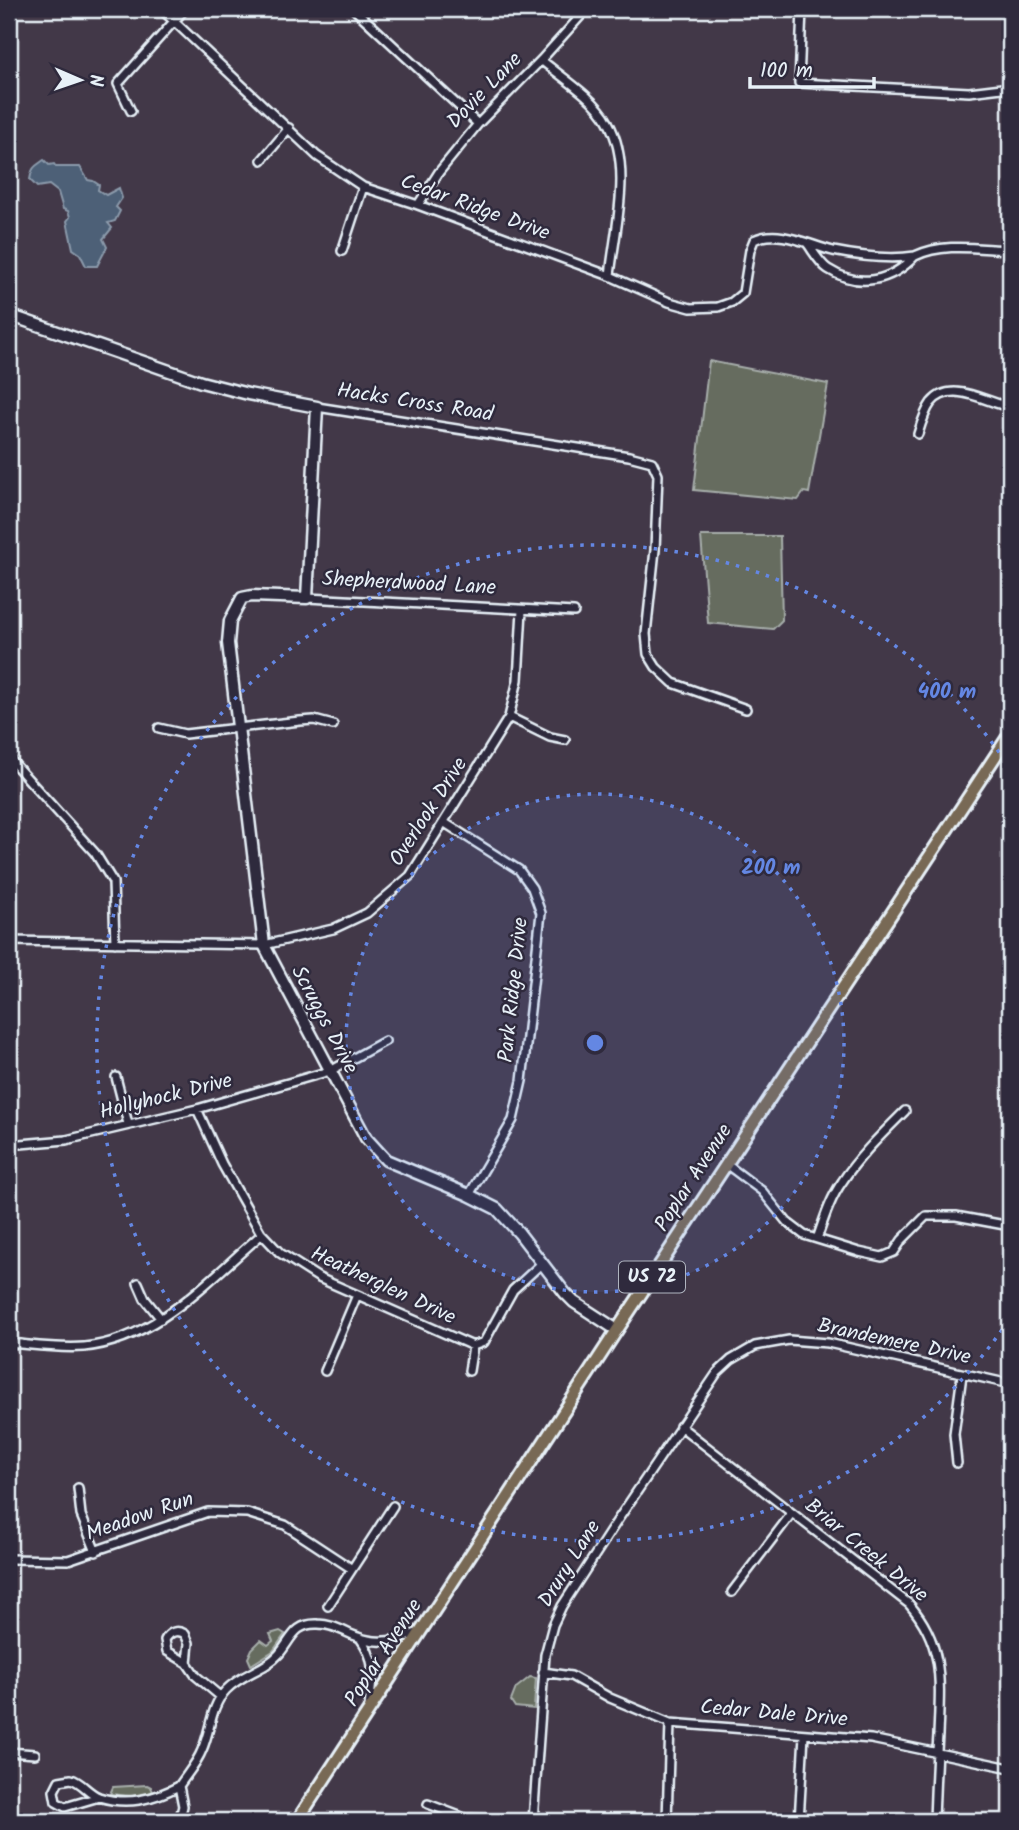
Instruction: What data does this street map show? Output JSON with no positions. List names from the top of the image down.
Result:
{
  "streets": {
    "main road": ["Poplar Avenue", "US 72"],
    "street": [
      "Dovie Lane",
      "Cedar Ridge Drive",
      "Hacks Cross Road",
      "Shepherdwood Lane",
      "Overlook Drive",
      "Park Ridge Drive",
      "Scruggs Drive",
      "Hollyhock Drive",
      "Heatherglen Drive",
      "Brandemere Drive",
      "Meadow Run",
      "Briar Creek Drive",
      "Drury Lane",
      "Cedar Dale Drive"
    ]
  },
  "crossings": [
    ["Dovie Lane", "Cedar Ridge Drive"],
    ["Shepherdwood Lane", "Overlook Drive"],
    ["Shepherdwood Lane", "Scruggs Drive"],
    ["Overlook Drive", "Park Ridge Drive"],
    ["Overlook Drive", "Scruggs Drive"],
    ["Park Ridge Drive", "Scruggs Drive"],
    ["Scruggs Drive", "Hollyhock Drive"],
    ["Scruggs Drive", "Poplar Avenue"],
    ["Hollyhock Drive", "Heatherglen Drive"],
    ["Brandemere Drive", "Briar Creek Drive"],
    ["Brandemere Drive", "Drury Lane"],
    ["Briar Creek Drive", "Drury Lane"],
    ["Briar Creek Drive", "Cedar Dale Drive"],
    ["Drury Lane", "Cedar Dale Drive"]
  ],
  "scale_bar": "100 m",
  "north": "right",
  "rings": ["400 m", "200 m"]
}
